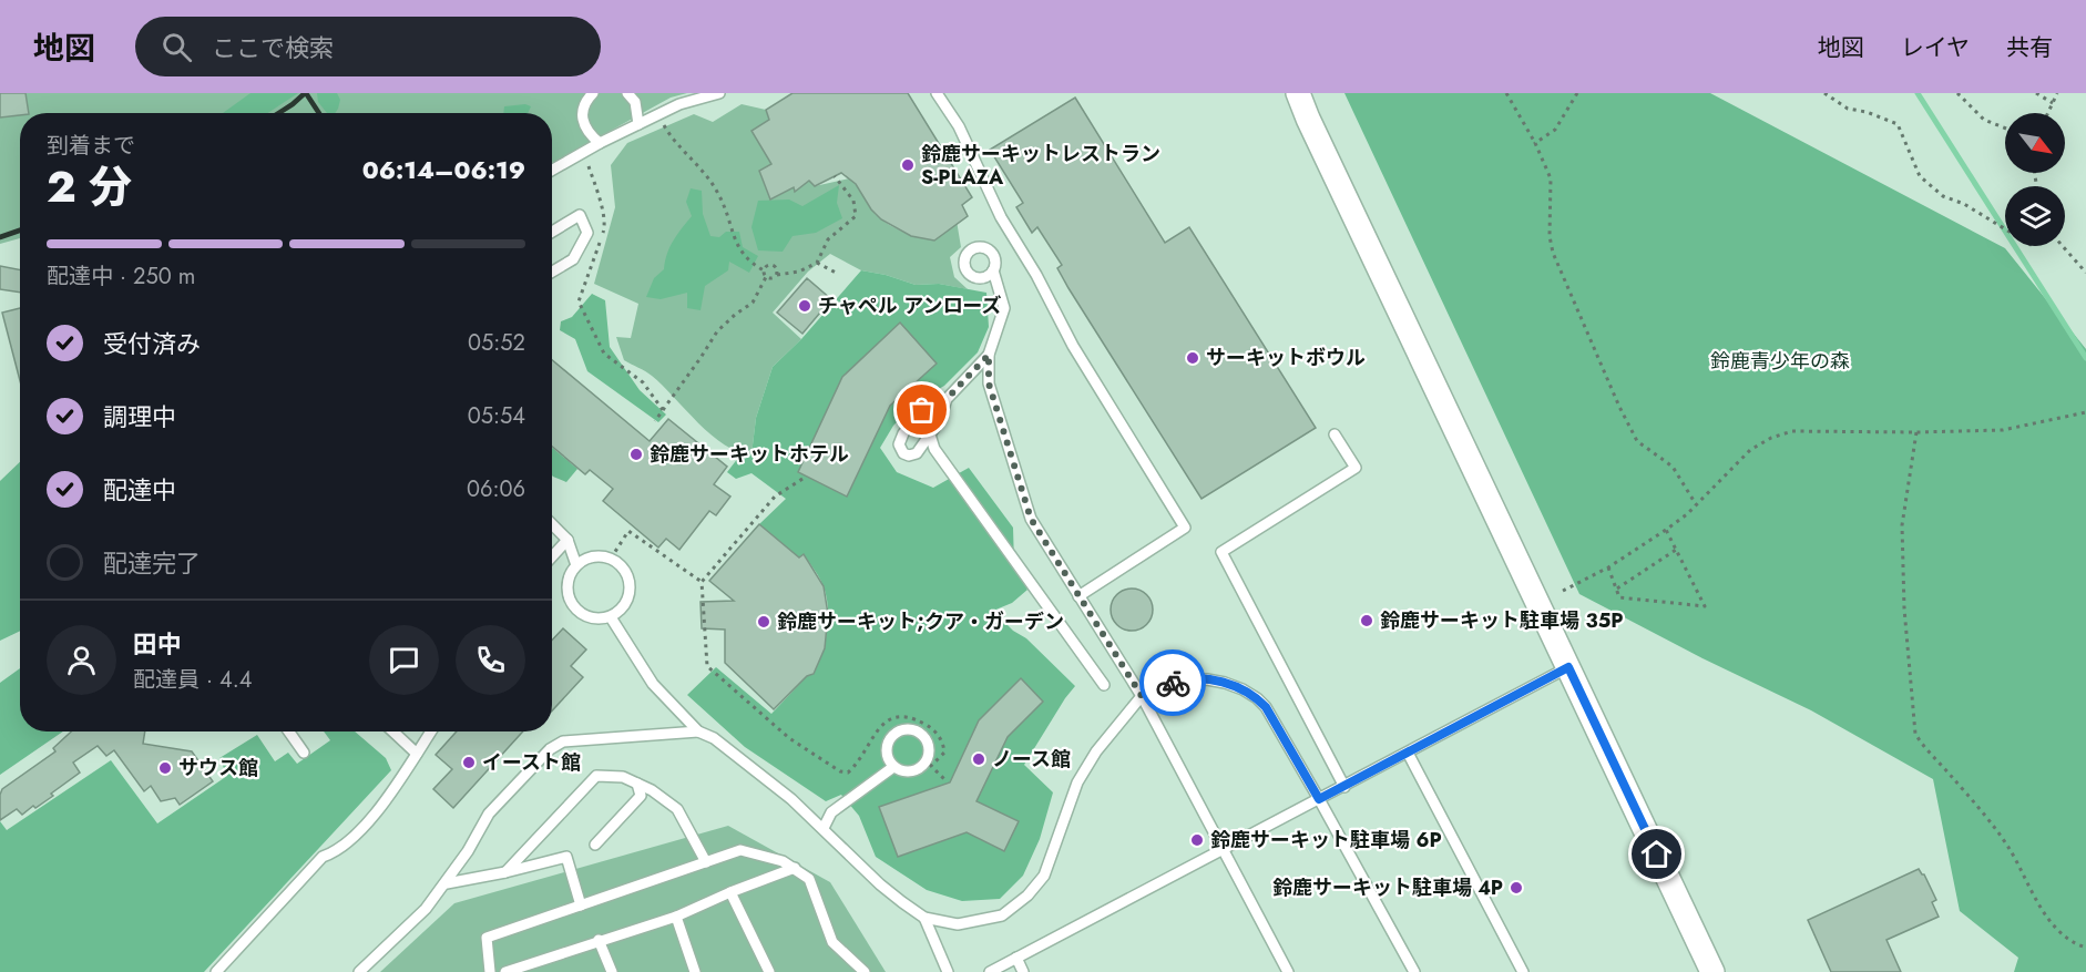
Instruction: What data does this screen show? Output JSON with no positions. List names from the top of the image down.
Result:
{
  "parks": ["鈴鹿青少年の森"],
  "places": [
    "鈴鹿サーキットレストラン S-PLAZA",
    "チャペル アンローズ",
    "サーキットボウル",
    "鈴鹿サーキットホテル",
    "鈴鹿サーキット駐車場 ３5P",
    "鈴鹿サーキット;クア・ガーデン",
    "ノース館",
    "イースト館",
    "サウス館",
    "鈴鹿サーキット駐車場 6P",
    "鈴鹿サーキット駐車場 ４P"
  ],
  "north": "bottom right",
  "page": {
    "header": "地図",
    "search": "ここで検索",
    "nav": ["地図", "レイヤ", "共有"],
    "heading": ["2 分", "到着まで", "06:14–06:19"],
    "panel": ["田中", "配達員 · 4.4"],
    "bar": "配達中 · 250 m",
    "list": [
      ["受付済み", "05:52"],
      ["調理中", "05:54"],
      ["配達中", "06:06"],
      "配達完了"
    ]
  }
}
